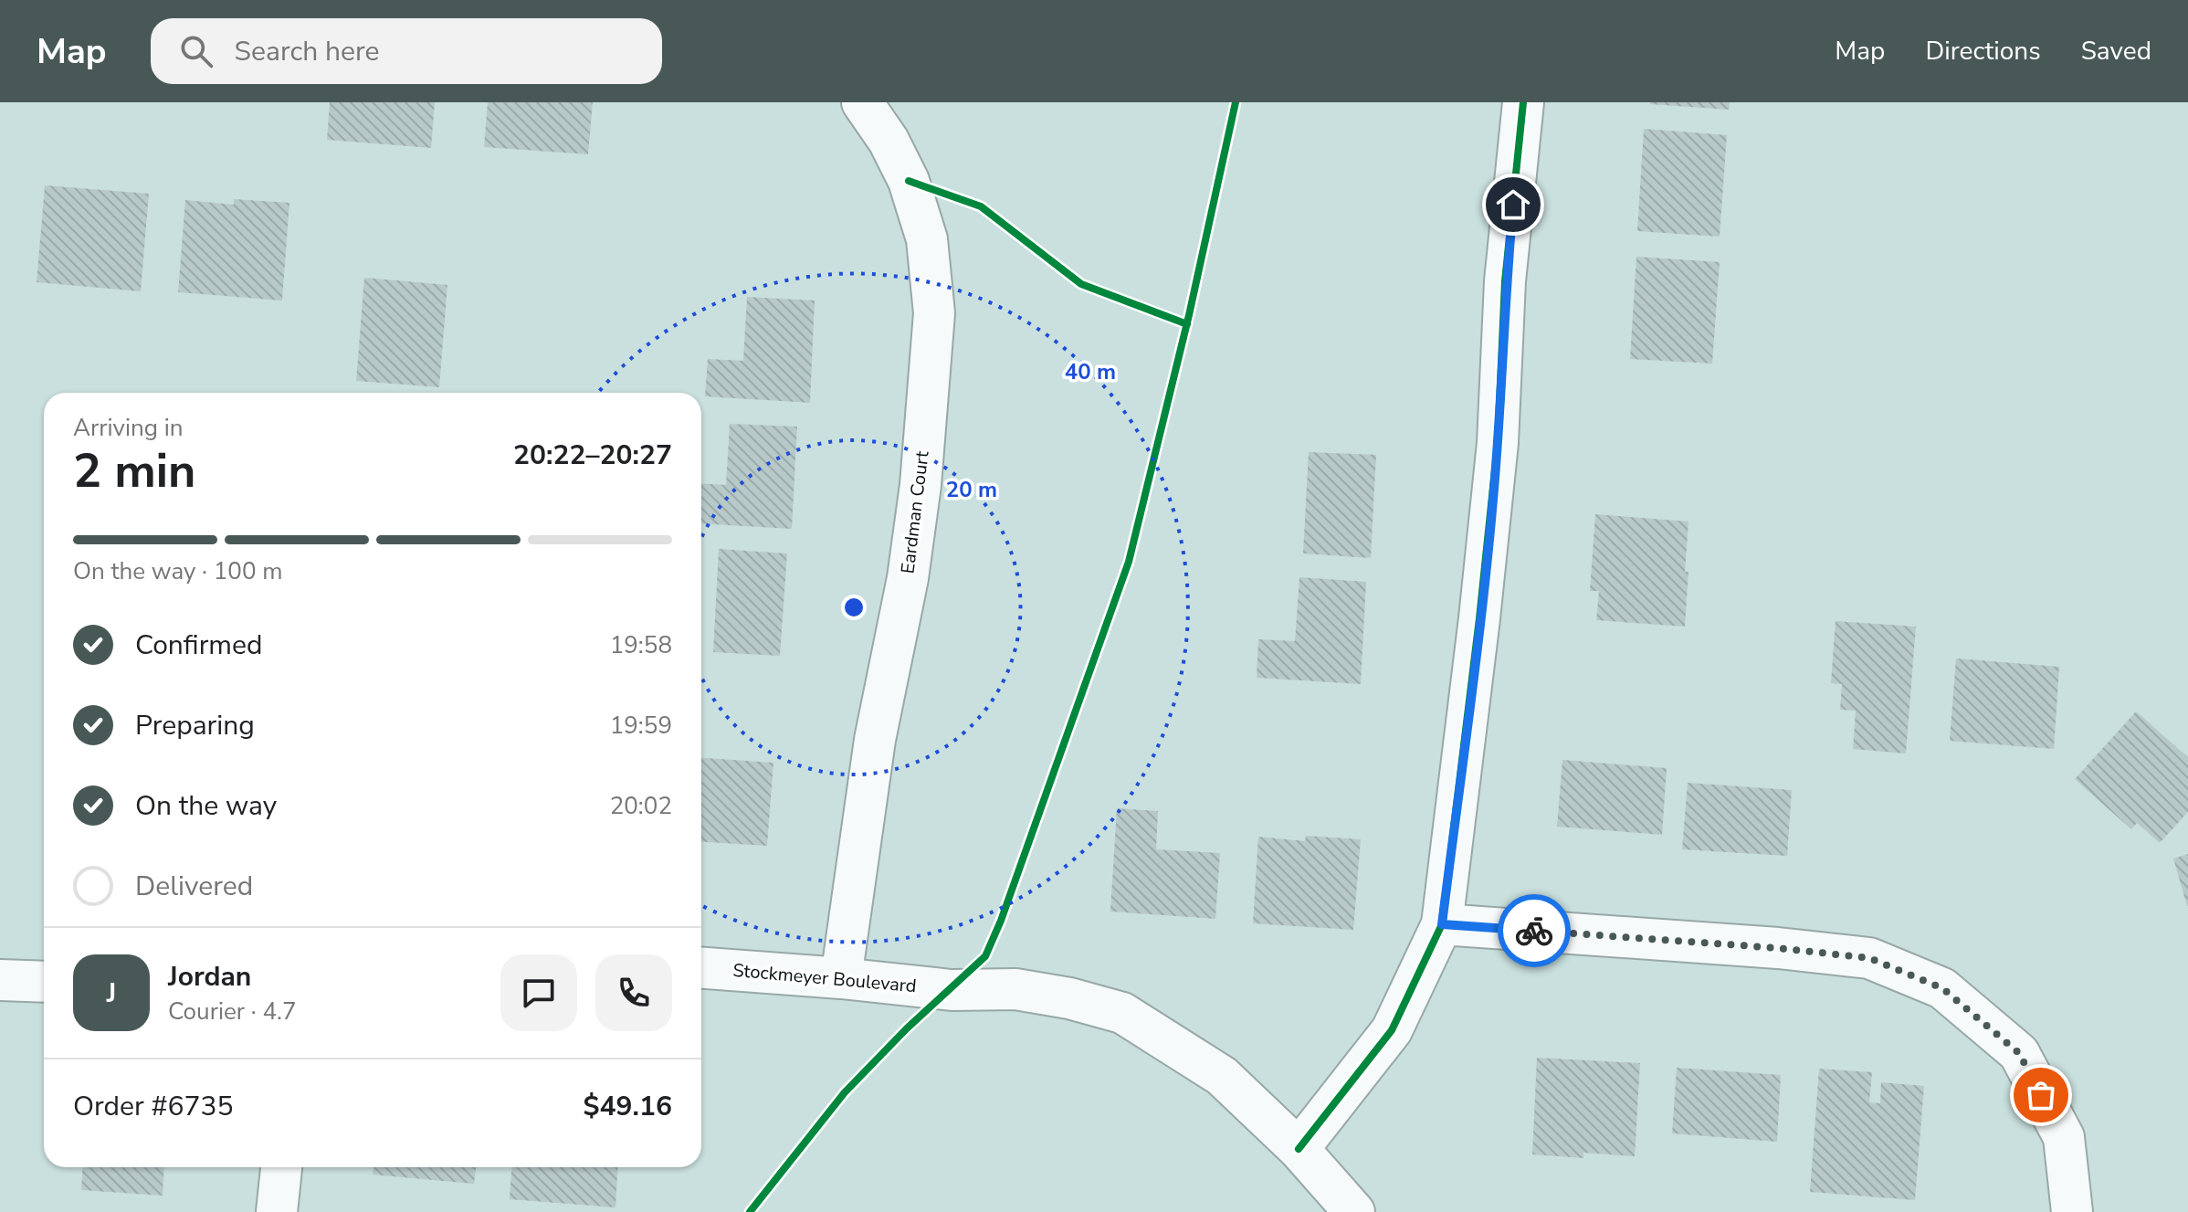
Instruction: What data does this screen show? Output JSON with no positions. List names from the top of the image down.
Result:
{
  "streets": {
    "street": ["Eardman Court", "Stockmeyer Boulevard"]
  },
  "crossings": [
    ["Eardman Court", "Stockmeyer Boulevard"]
  ],
  "page": {
    "header": "Map",
    "search": "Search here",
    "nav": ["Map", "Directions", "Saved"],
    "heading": ["2 min", "Arriving in", "20:22–20:27"],
    "panel": [
      "Jordan",
      "Courier · 4.7",
      "Order #6735",
      "$49.16"
    ],
    "bar": "On the way · 100 m",
    "list": [
      ["Confirmed", "19:58"],
      ["Preparing", "19:59"],
      ["On the way", "20:02"],
      "Delivered"
    ],
    "round": "J"
  },
  "rings": ["40 m", "20 m"]
}
